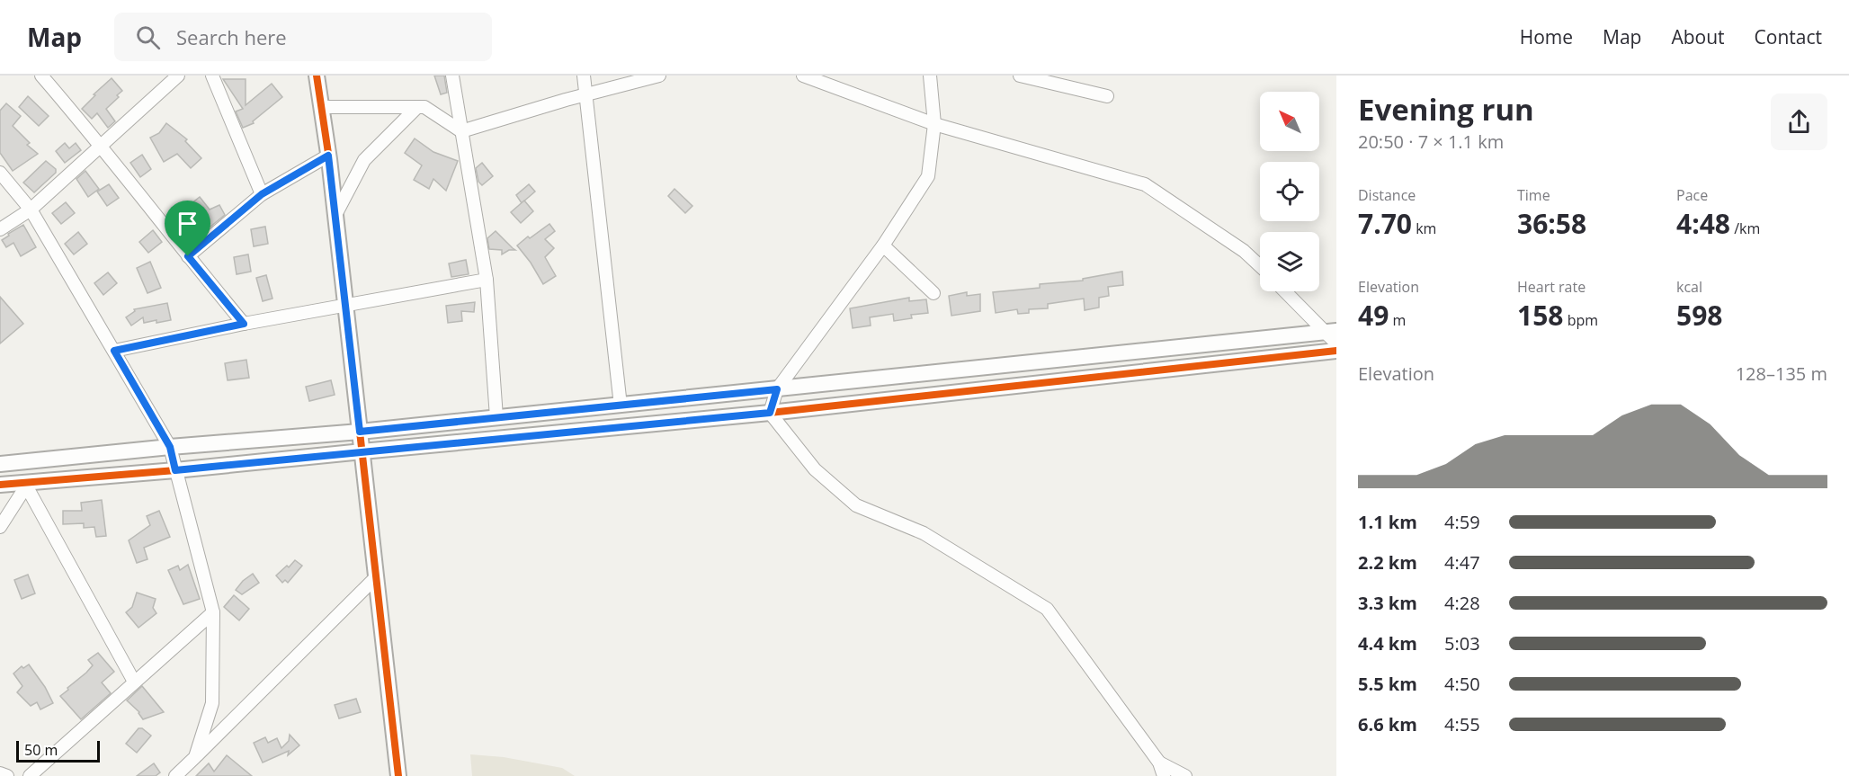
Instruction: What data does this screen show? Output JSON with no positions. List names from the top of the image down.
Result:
{
  "scale_bar": "50 m",
  "north": "top left",
  "page": {
    "header": "Map",
    "search": "Search here",
    "nav": [
      "Home",
      "Map",
      "About",
      "Contact"
    ],
    "heading": ["Evening run", "20:50 · 7 × 1.1 km"],
    "stats": [
      ["Distance", "7.70 km"],
      ["Time", "36:58"],
      ["Pace", "4:48 /km"],
      ["Elevation", "49 m"],
      ["Heart rate", "158 bpm"],
      ["kcal", "598"]
    ],
    "chart": ["Elevation", "128–135 m"],
    "list": [
      {
        "name": "1.1 km",
        "note": "4:59"
      },
      {
        "name": "2.2 km",
        "note": "4:47"
      },
      {
        "name": "3.3 km",
        "note": "4:28"
      },
      {
        "name": "4.4 km",
        "note": "5:03"
      },
      {
        "name": "5.5 km",
        "note": "4:50"
      },
      {
        "name": "6.6 km",
        "note": "4:55"
      }
    ],
    "scale": "50 m"
  }
}
